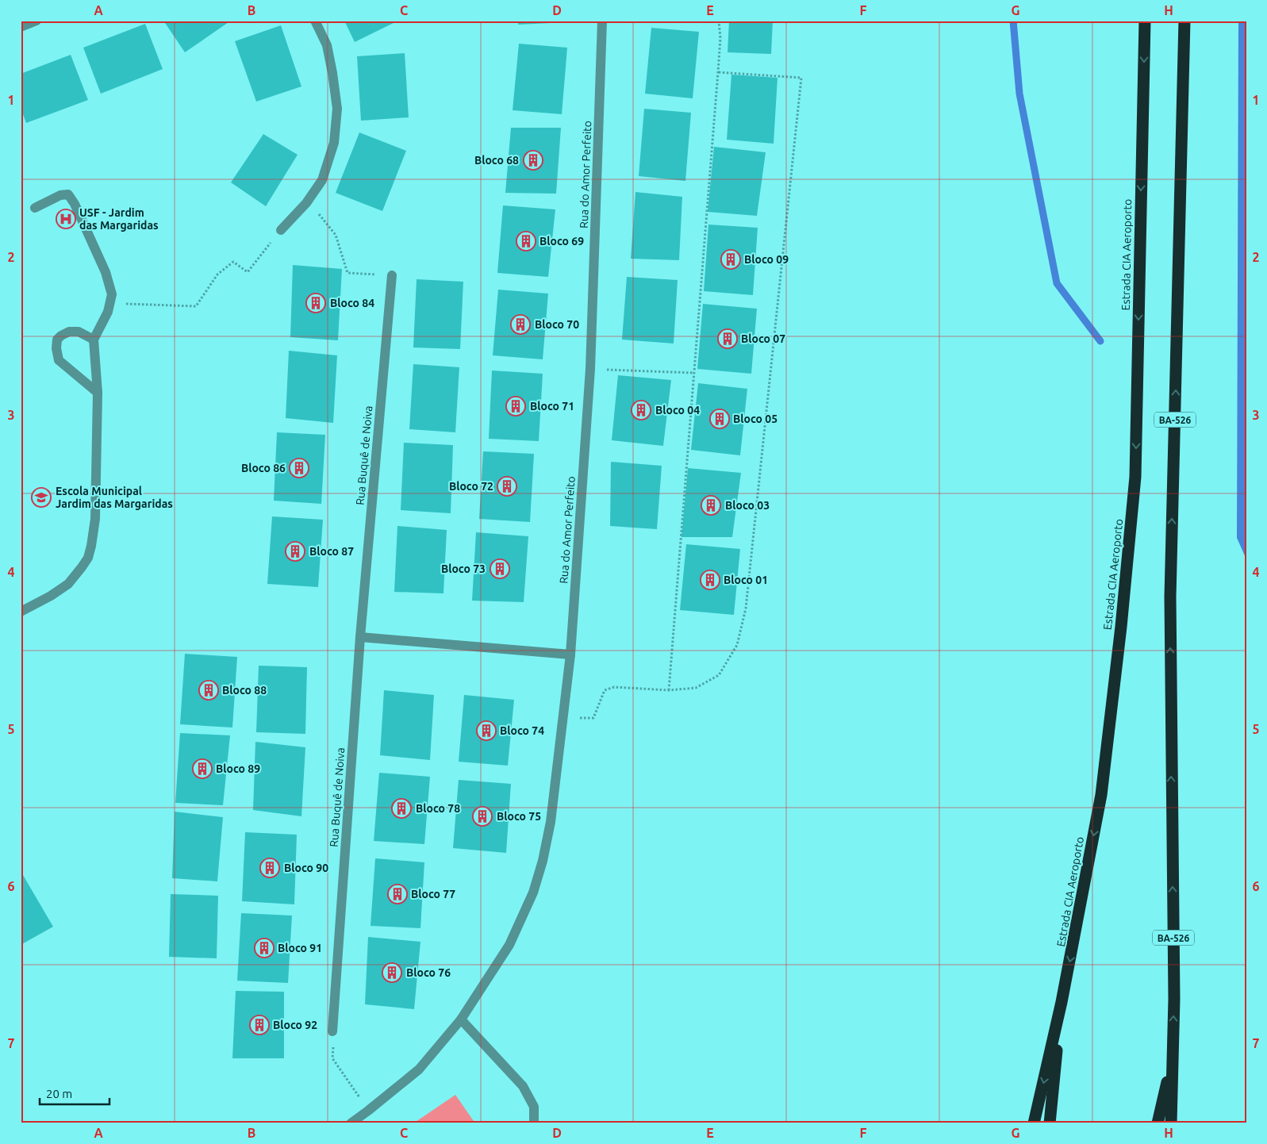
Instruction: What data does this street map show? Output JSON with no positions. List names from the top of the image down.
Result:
{
  "streets": {
    "highway": ["Estrada CIA Aeroporto", "BA-526"],
    "street": ["Rua do Amor Perfeito", "Rua Buquê de Noiva"]
  },
  "places": {
    "building": [
      "Bloco 68",
      "Bloco 69",
      "Bloco 09",
      "Bloco 84",
      "Bloco 70",
      "Bloco 07",
      "Bloco 71",
      "Bloco 04",
      "Bloco 05",
      "Bloco 86",
      "Bloco 72",
      "Bloco 03",
      "Bloco 87",
      "Bloco 73",
      "Bloco 01",
      "Bloco 88",
      "Bloco 74",
      "Bloco 89",
      "Bloco 78",
      "Bloco 75",
      "Bloco 90",
      "Bloco 77",
      "Bloco 91",
      "Bloco 76",
      "Bloco 92"
    ],
    "hospital": ["USF - Jardim das Margaridas"],
    "school or university": ["Escola Municipal Jardim das Margaridas"]
  },
  "scale_bar": "20 m",
  "grid": {
    "columns": [
      "A",
      "B",
      "C",
      "D",
      "E",
      "F",
      "G",
      "H"
    ],
    "rows": [
      "1",
      "2",
      "3",
      "4",
      "5",
      "6",
      "7"
    ]
  }
}
